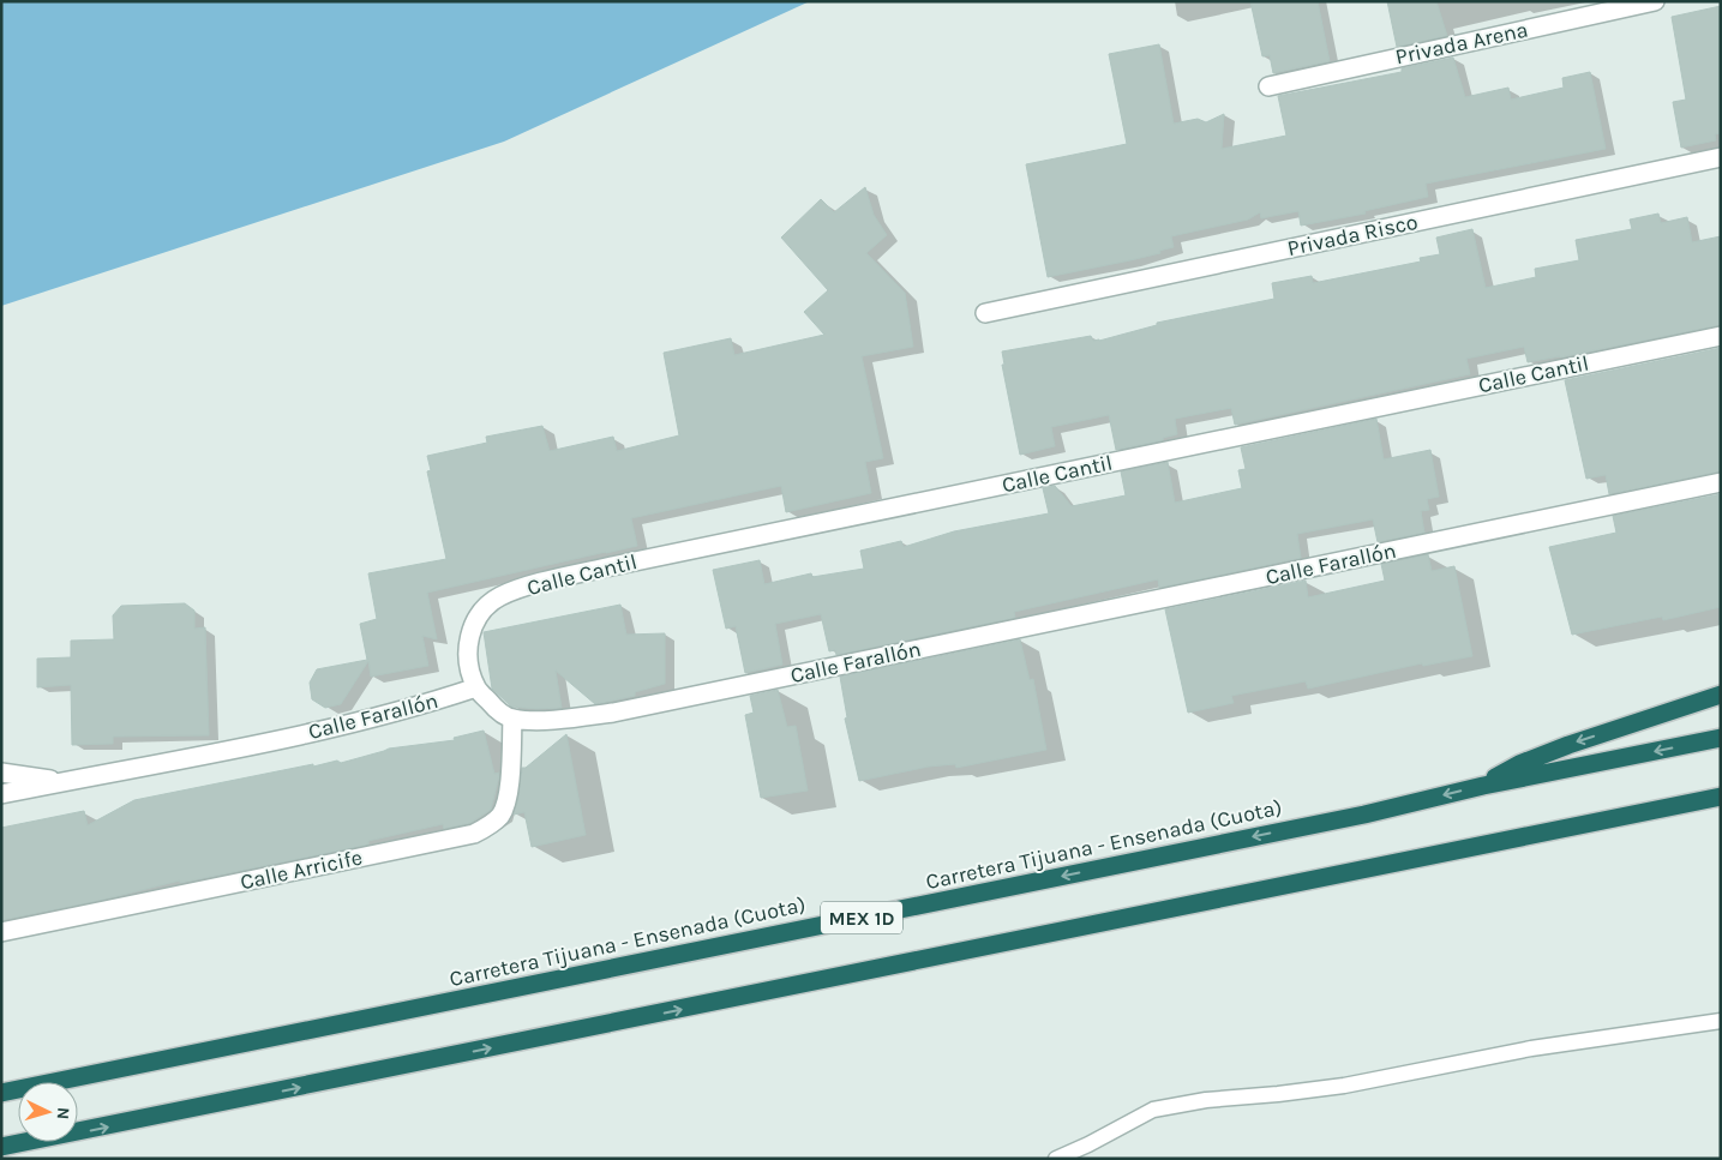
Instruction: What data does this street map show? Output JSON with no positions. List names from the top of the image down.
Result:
{
  "streets": {
    "highway": ["Carretera Tijuana - Ensenada (Cuota)", "MEX 1D"],
    "street": [
      "Privada Arena",
      "Privada Risco",
      "Calle Cantil",
      "Calle Farallón",
      "Calle Arricife"
    ]
  },
  "crossings": [
    ["Calle Cantil", "Calle Farallón"],
    ["Calle Farallón", "Calle Arricife"]
  ],
  "north": "right"
}
